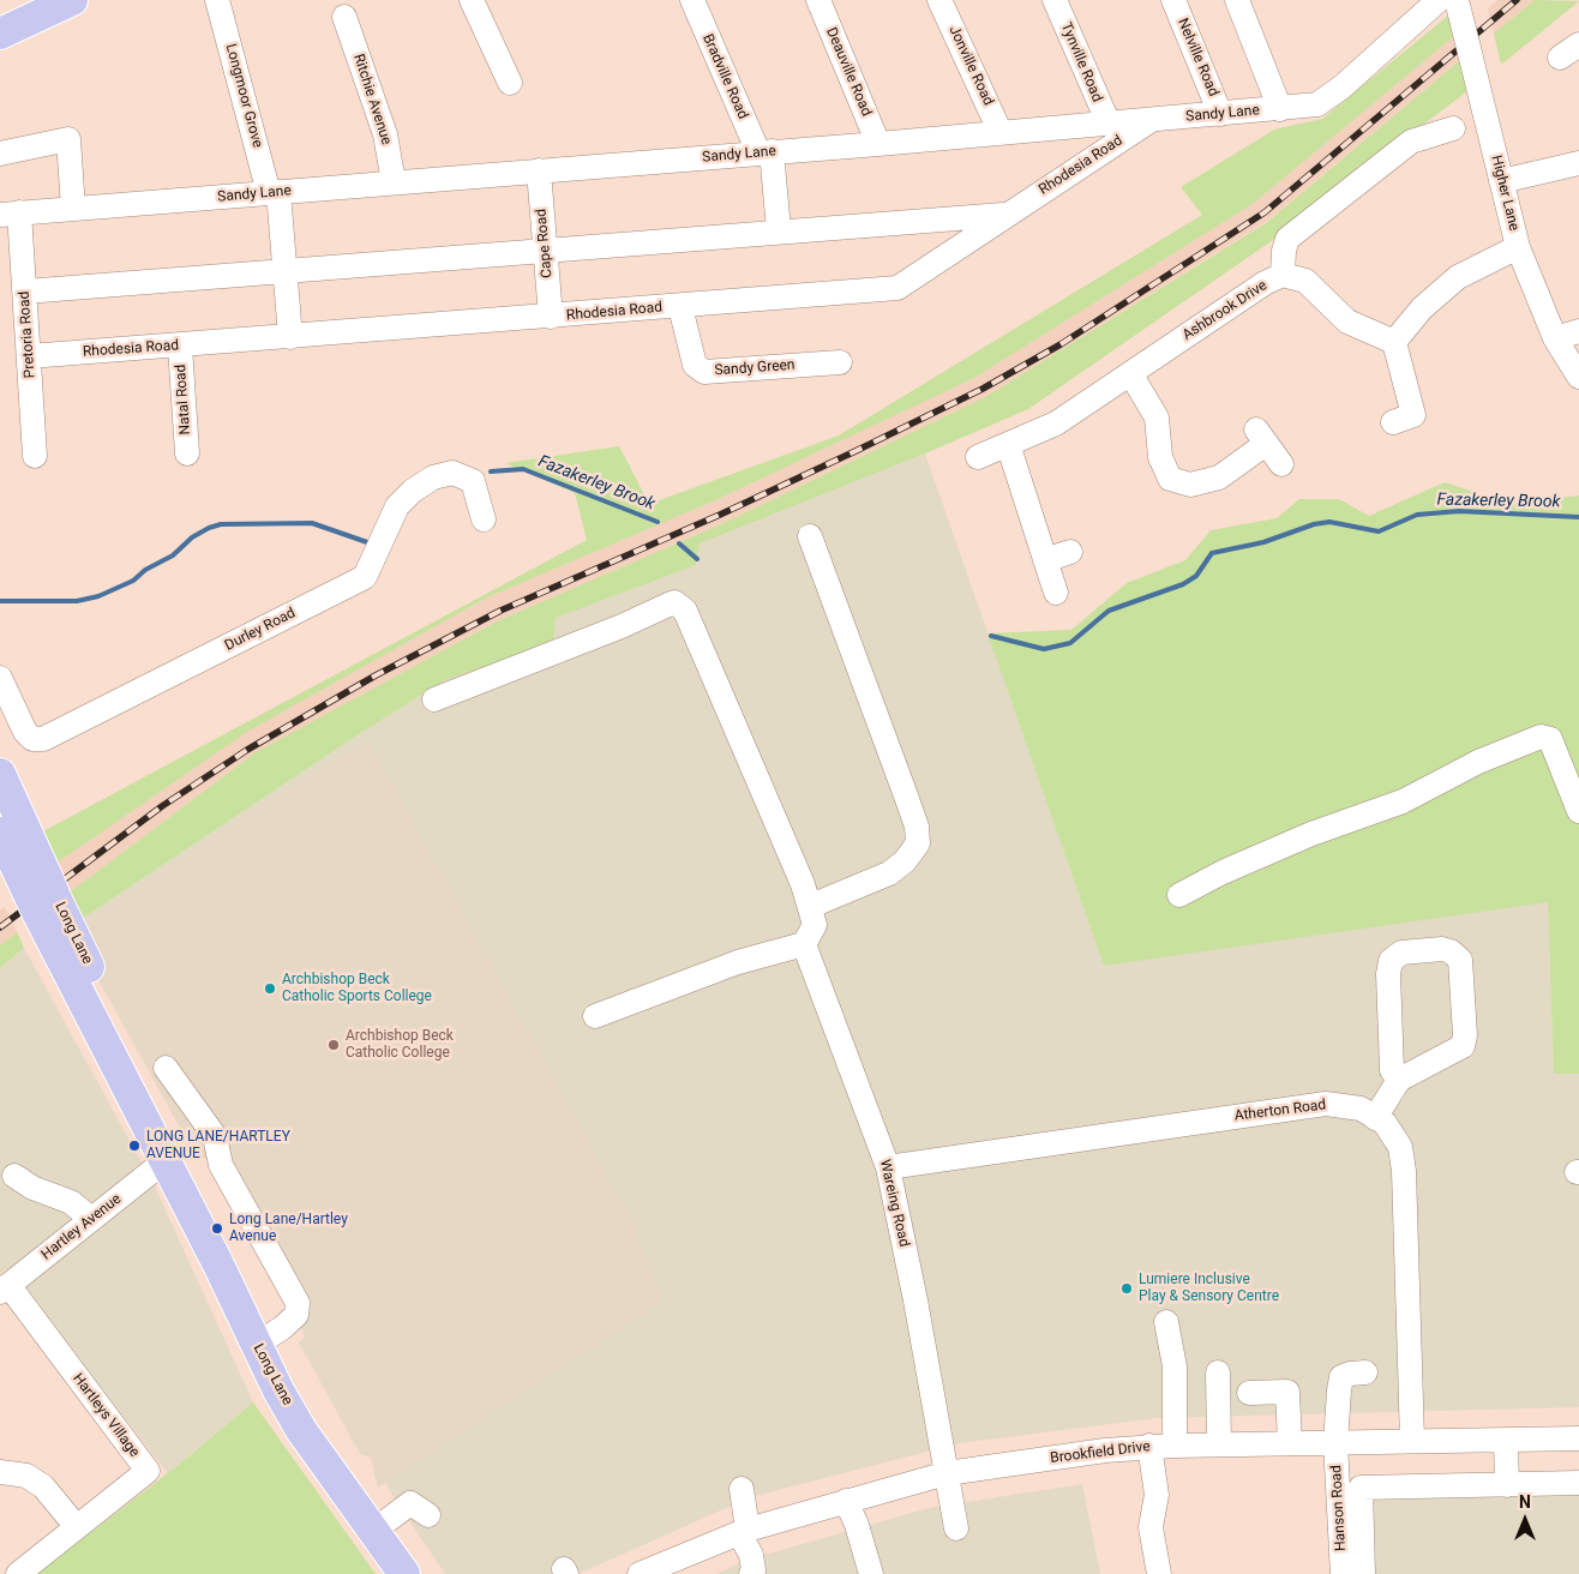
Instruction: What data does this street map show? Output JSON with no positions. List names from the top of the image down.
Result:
{
  "streets": {
    "main road": ["Long Lane"],
    "street": [
      "Nelville Road",
      "Tynville Road",
      "Jonville Road",
      "Deauville Road",
      "Bradville Road",
      "Longmoor Grove",
      "Ritchie Avenue",
      "Sandy Lane",
      "Rhodesia Road",
      "Higher Lane",
      "Cape Road",
      "Ashbrook Drive",
      "Pretoria Road",
      "Sandy Green",
      "Natal Road",
      "Durley Road",
      "Atherton Road",
      "Wareing Road",
      "Hartley Avenue",
      "Hartleys Village",
      "Brookfield Drive",
      "Hanson Road"
    ]
  },
  "crossings": [
    ["Nelville Road", "Sandy Lane"],
    ["Tynville Road", "Sandy Lane"],
    ["Jonville Road", "Sandy Lane"],
    ["Deauville Road", "Sandy Lane"],
    ["Bradville Road", "Sandy Lane"],
    ["Longmoor Grove", "Sandy Lane"],
    ["Longmoor Grove", "Rhodesia Road"],
    ["Ritchie Avenue", "Sandy Lane"],
    ["Sandy Lane", "Rhodesia Road"],
    ["Sandy Lane", "Cape Road"],
    ["Sandy Lane", "Pretoria Road"],
    ["Rhodesia Road", "Cape Road"],
    ["Rhodesia Road", "Pretoria Road"],
    ["Rhodesia Road", "Sandy Green"],
    ["Rhodesia Road", "Natal Road"],
    ["Long Lane", "Hartley Avenue"],
    ["Atherton Road", "Wareing Road"],
    ["Atherton Road", "Brookfield Drive"],
    ["Wareing Road", "Brookfield Drive"],
    ["Hartley Avenue", "Hartleys Village"],
    ["Brookfield Drive", "Hanson Road"]
  ],
  "water": ["Fazakerley Brook"],
  "places": [
    "Archbishop Beck Catholic Sports College",
    "Archbishop Beck Catholic College",
    "LONG LANE/HARTLEY AVENUE",
    "Long Lane/Hartley Avenue",
    "Lumiere Inclusive Play & Sensory Centre"
  ],
  "north": "top"
}
